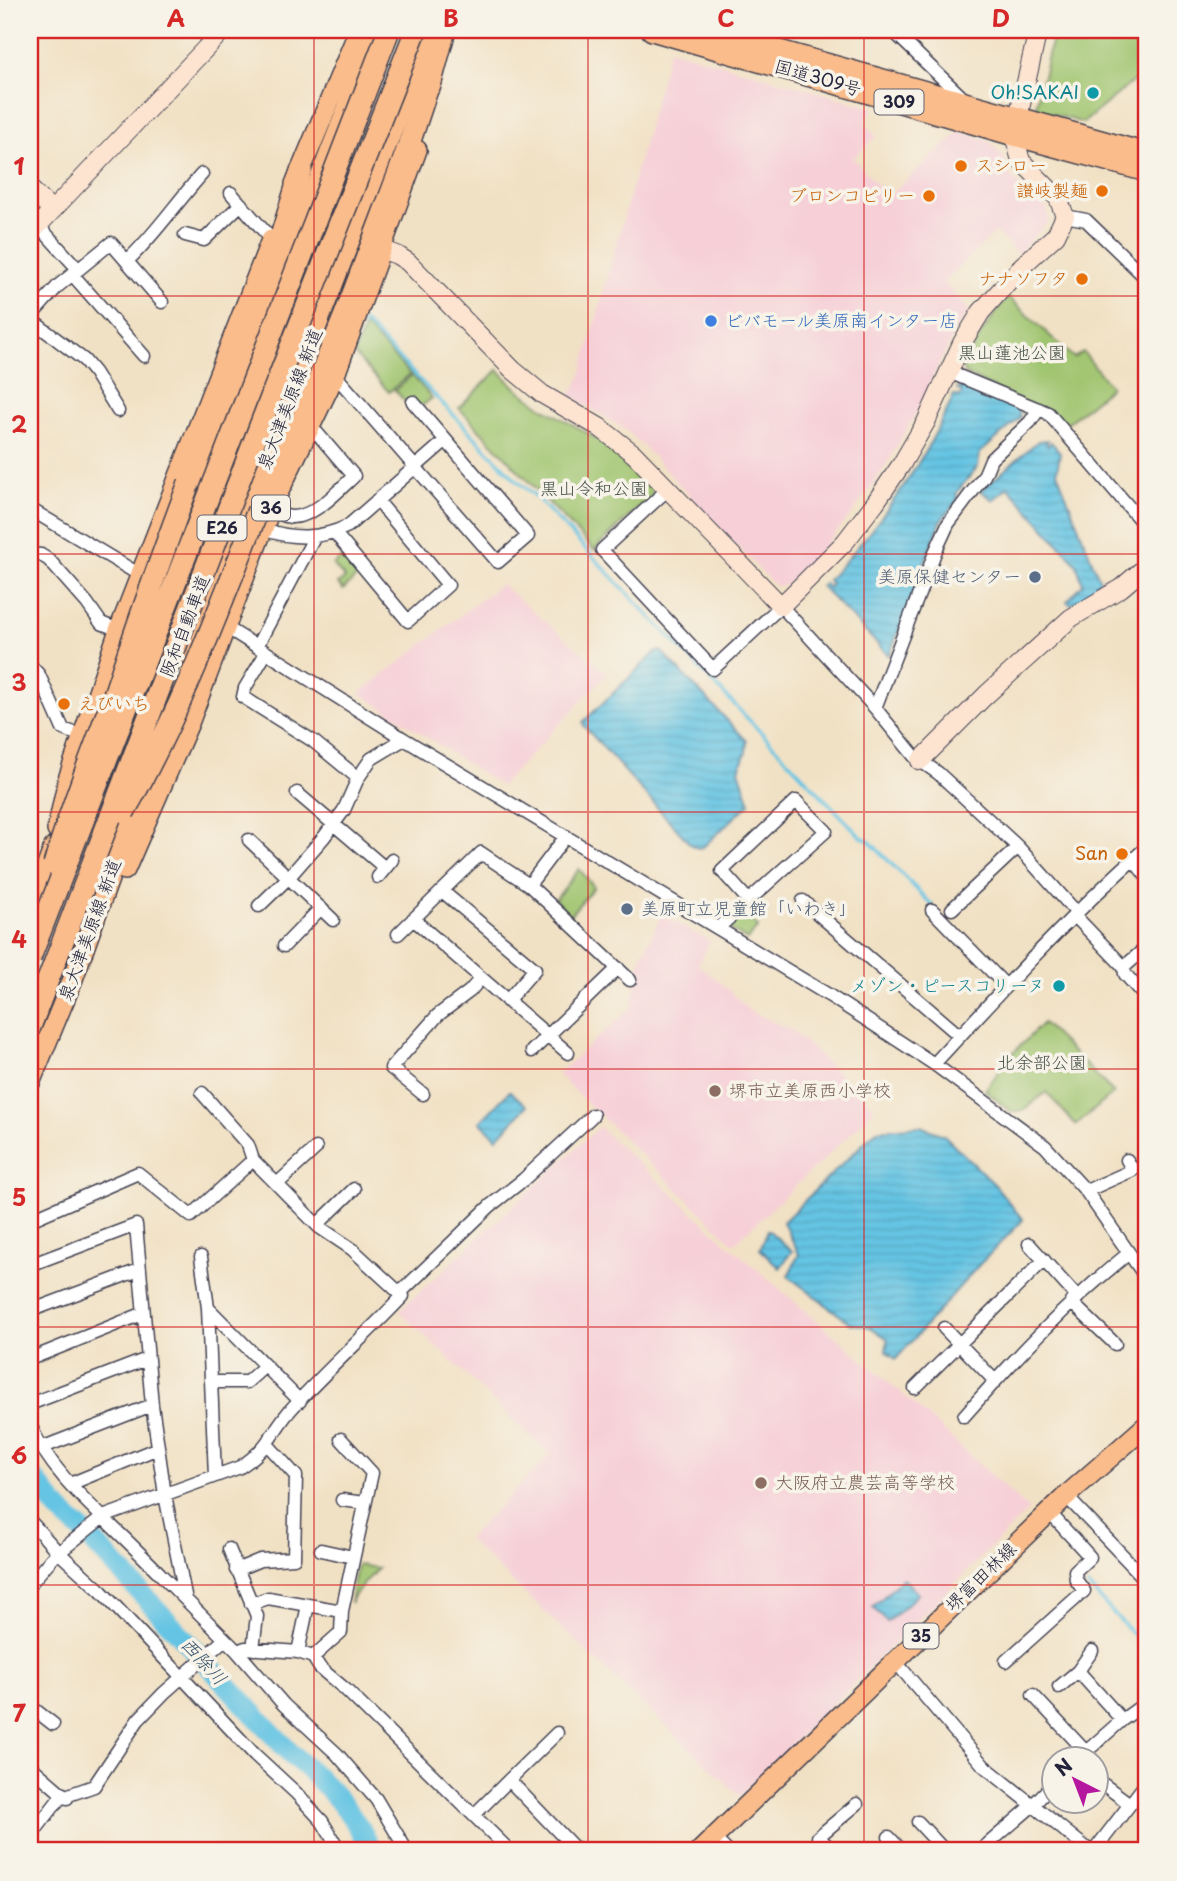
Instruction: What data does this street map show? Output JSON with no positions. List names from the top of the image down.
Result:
{
  "streets": {
    "highway": [
      "国道309号",
      "309",
      "E26",
      "阪和自動車道"
    ],
    "main road": [
      "泉大津美原線 新道",
      "36",
      "堺富田林線",
      "35"
    ]
  },
  "crossings": [
    ["泉大津美原線 新道", "36"]
  ],
  "water": ["西除川"],
  "parks": ["黒山蓮池公園", "黒山令和公園", "北余部公園"],
  "places": [
    "Oh!SAKAI",
    "スシロー",
    "讃岐製麺",
    "ブロンコビリー",
    "ナナソフタ",
    "ビバモール美原南インター店",
    "美原保健センター",
    "えびいち",
    "San",
    "美原町立児童館「いわき」",
    "メゾン・ピースコリーヌ",
    "堺市立美原西小学校",
    "大阪府立農芸高等学校"
  ],
  "north": "top left",
  "grid": {
    "columns": [
      "A",
      "B",
      "C",
      "D"
    ],
    "rows": [
      "1",
      "2",
      "3",
      "4",
      "5",
      "6",
      "7"
    ]
  }
}
